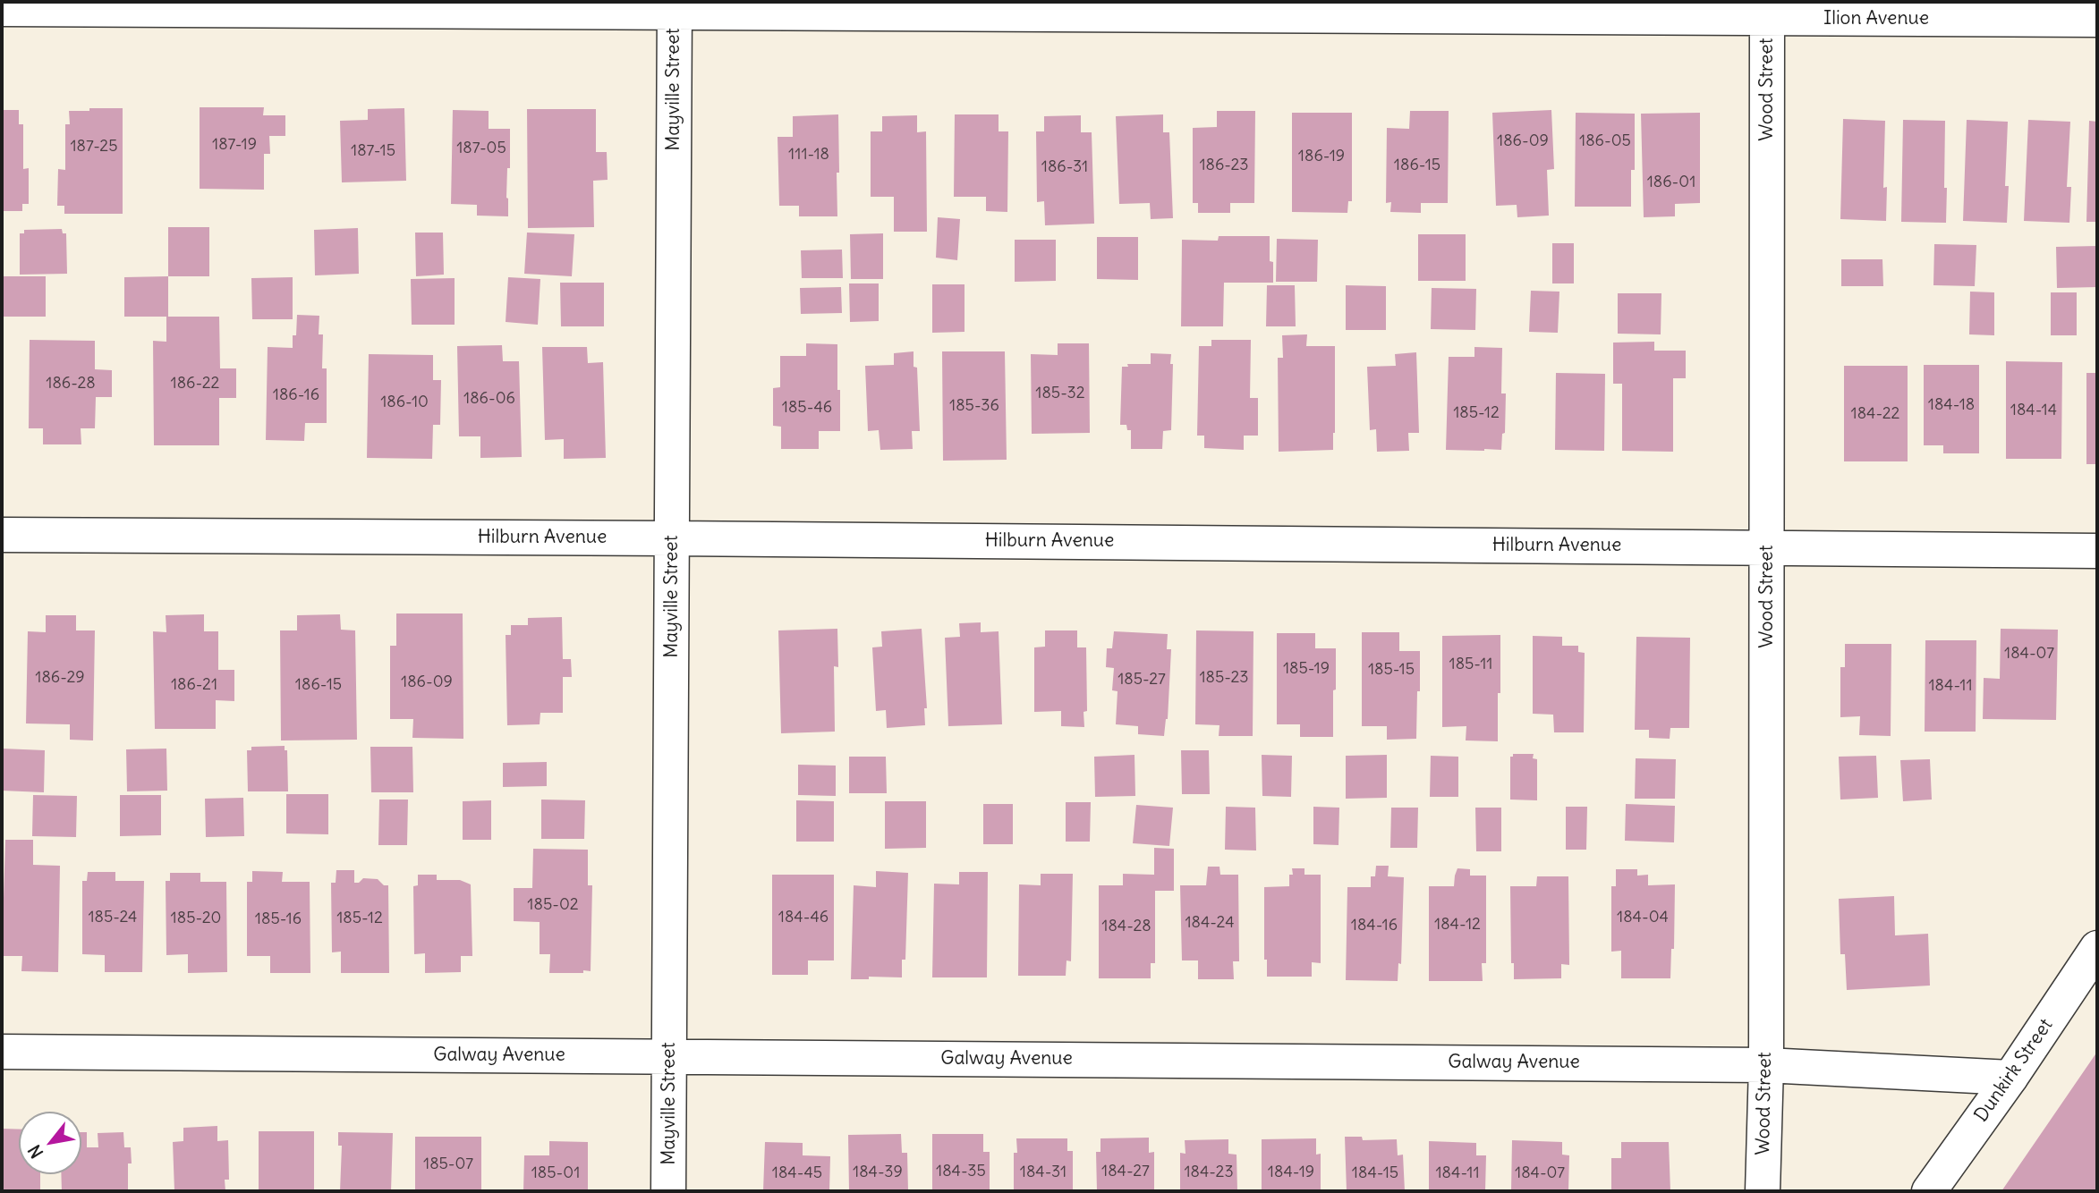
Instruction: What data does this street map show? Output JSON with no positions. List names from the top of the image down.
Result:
{
  "streets": {
    "street": [
      "Ilion Avenue",
      "Mayville Street",
      "Wood Street",
      "Hilburn Avenue",
      "Galway Avenue",
      "Dunkirk Street"
    ]
  },
  "crossings": [
    ["Ilion Avenue", "Mayville Street"],
    ["Ilion Avenue", "Wood Street"],
    ["Mayville Street", "Hilburn Avenue"],
    ["Mayville Street", "Galway Avenue"],
    ["Wood Street", "Hilburn Avenue"],
    ["Wood Street", "Galway Avenue"],
    ["Galway Avenue", "Dunkirk Street"]
  ],
  "house_numbers": [
    "186-09",
    "186-05",
    "187-19",
    "187-25",
    "187-05",
    "187-15",
    "111-18",
    "186-19",
    "186-23",
    "186-15",
    "186-31",
    "186-01",
    "186-28",
    "186-22",
    "185-32",
    "186-16",
    "186-06",
    "186-10",
    "184-18",
    "185-36",
    "185-46",
    "184-14",
    "185-12",
    "184-22",
    "184-07",
    "185-11",
    "185-19",
    "185-15",
    "186-29",
    "185-23",
    "185-27",
    "186-09",
    "186-21",
    "186-15",
    "184-11",
    "185-02",
    "185-24",
    "184-46",
    "184-04",
    "185-20",
    "185-12",
    "185-16",
    "184-24",
    "184-12",
    "184-16",
    "184-28",
    "185-07",
    "184-35",
    "184-27",
    "184-39",
    "184-31",
    "184-23",
    "184-19",
    "185-01",
    "184-45",
    "184-15",
    "184-11",
    "184-07"
  ],
  "north": "bottom left"
}
